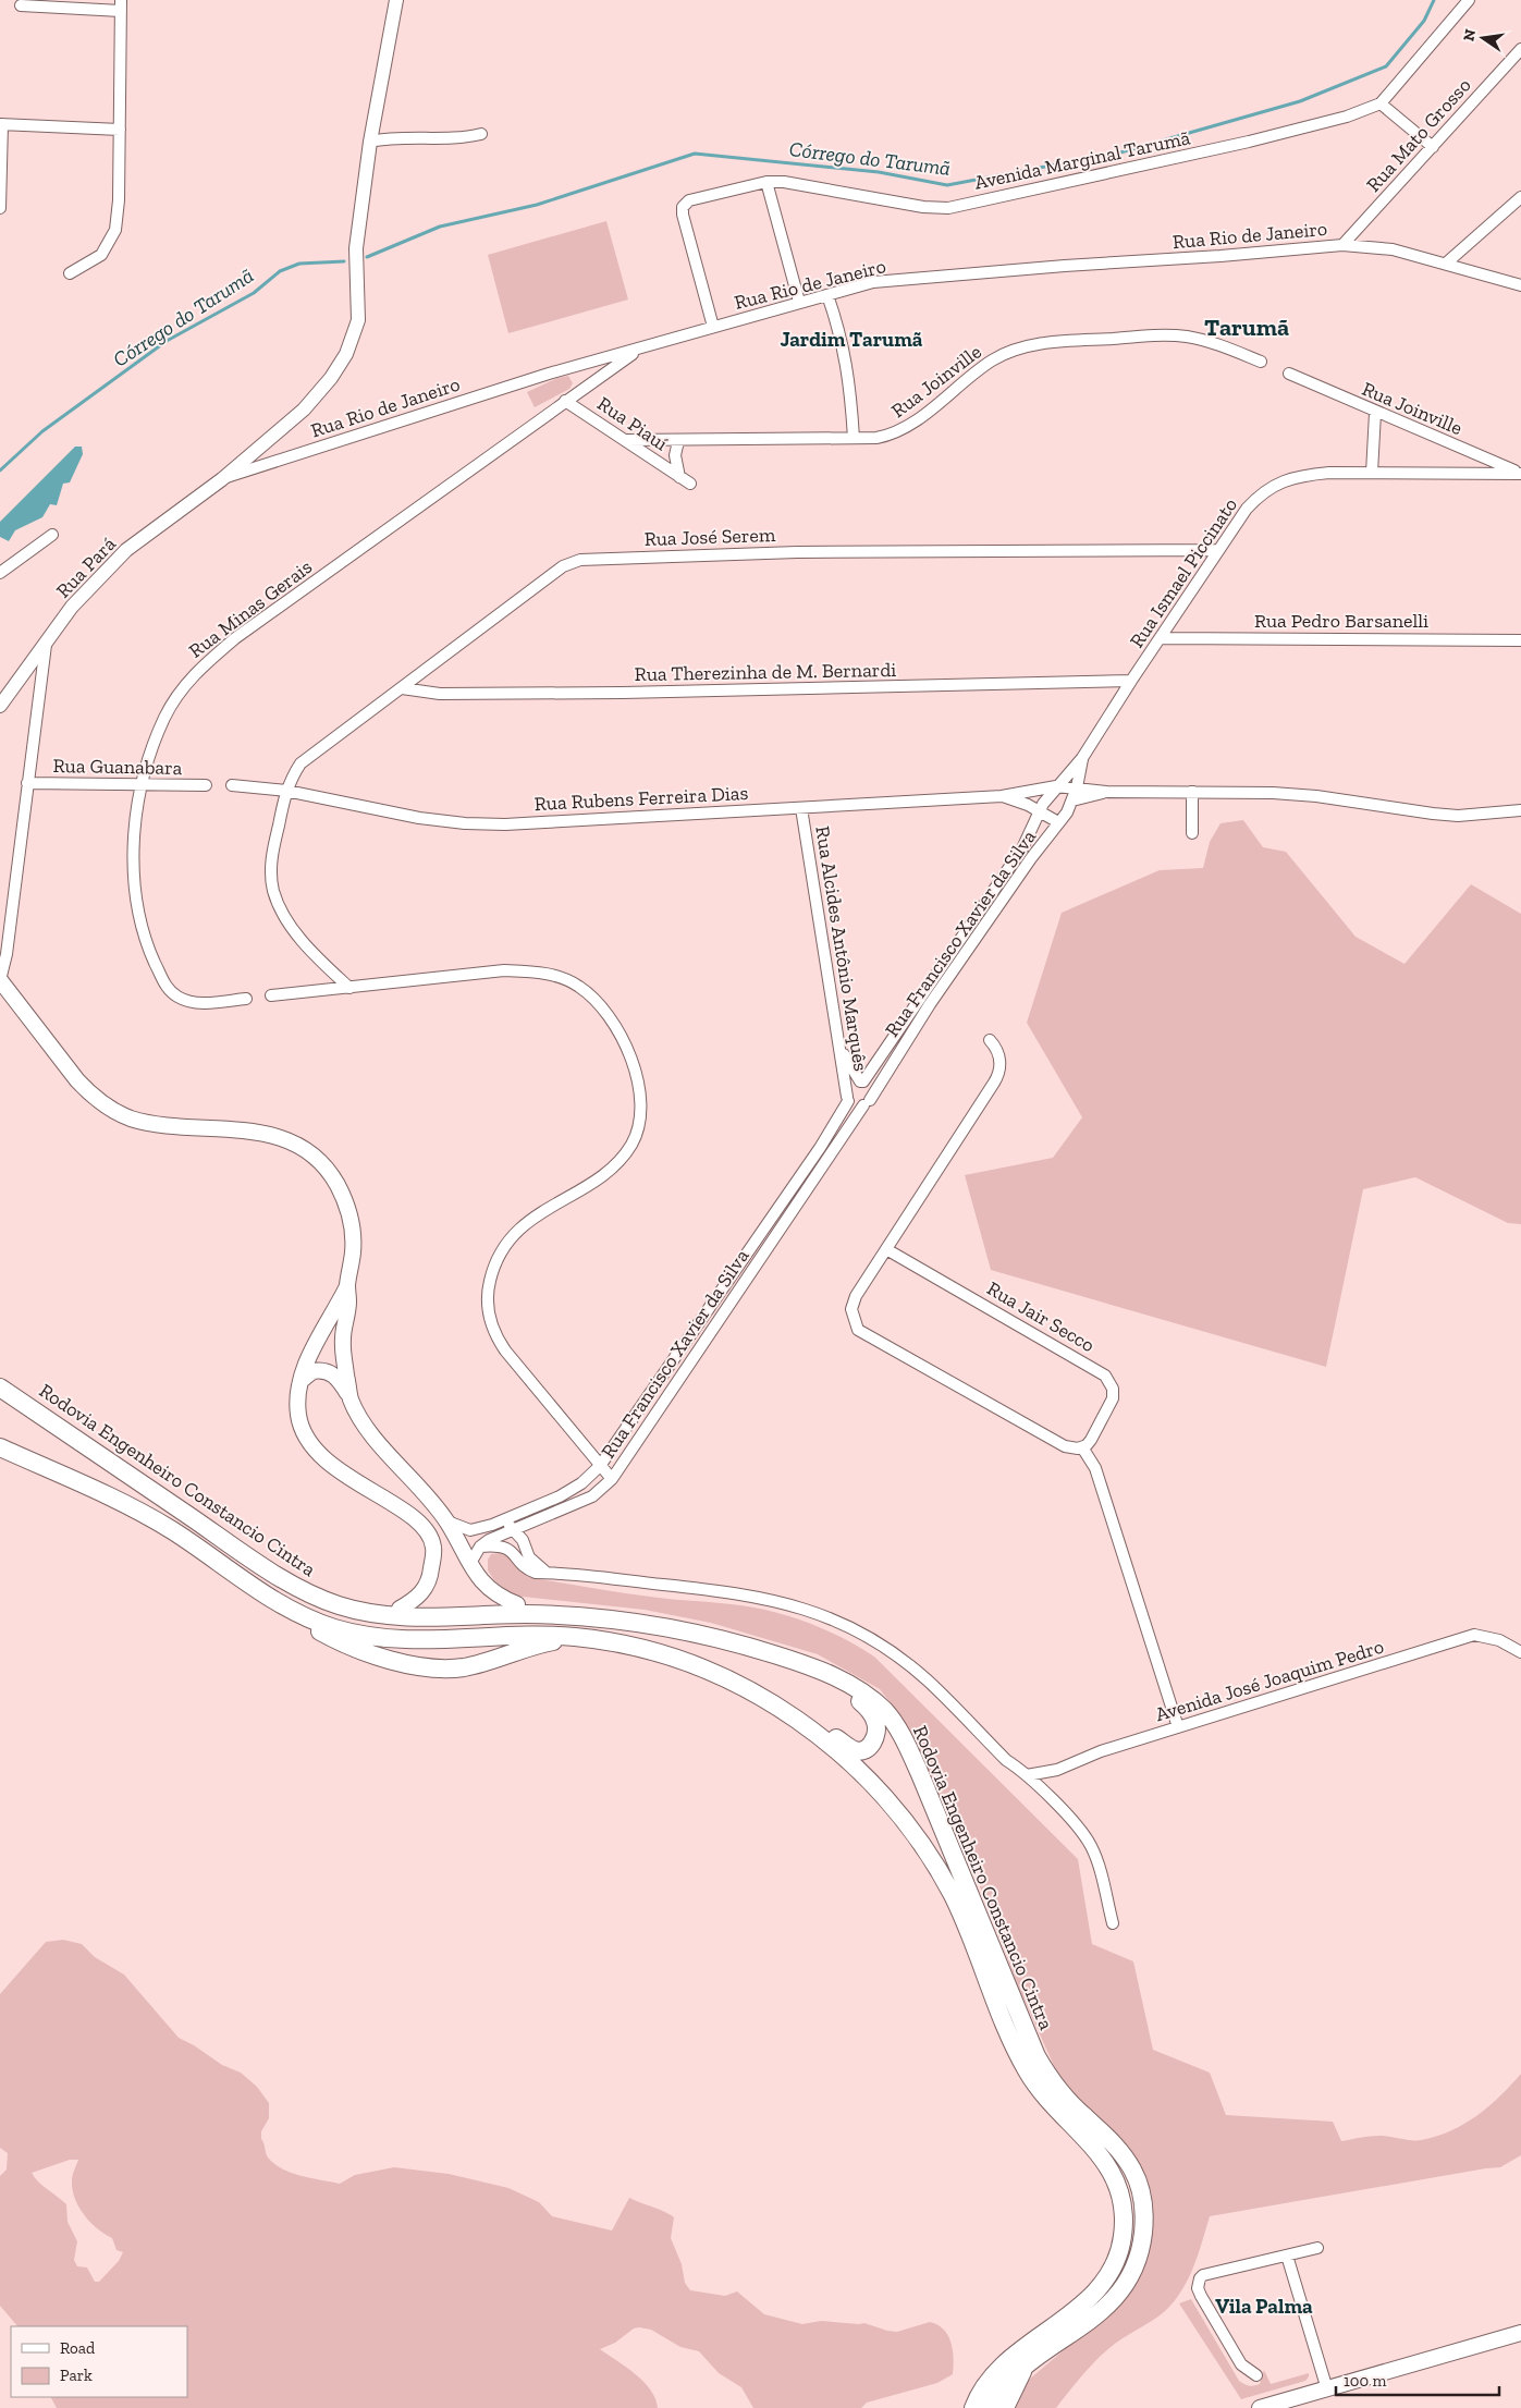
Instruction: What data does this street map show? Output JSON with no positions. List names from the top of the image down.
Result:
{
  "streets": {
    "main road": ["Rodovia Engenheiro Constancio Cintra"],
    "street": [
      "Rua Mato Grosso",
      "Avenida Marginal Tarumã",
      "Rua Rio de Janeiro",
      "Rua Joinville",
      "Rua Piauí",
      "Rua José Serem",
      "Rua Pará",
      "Rua Ismael Piccinato",
      "Rua Minas Gerais",
      "Rua Pedro Barsanelli",
      "Rua Therezinha de M. Bernardi",
      "Rua Guanabara",
      "Rua Rubens Ferreira Dias",
      "Rua Francisco Xavier da Silva",
      "Rua Alcides Antônio Marquês",
      "Rua Jair Secco",
      "Avenida José Joaquim Pedro"
    ]
  },
  "crossings": [
    ["Rua Mato Grosso", "Rua Rio de Janeiro"],
    ["Avenida Marginal Tarumã", "Rua Rio de Janeiro"],
    ["Rua Rio de Janeiro", "Rua Pará"],
    ["Rua Rio de Janeiro", "Rua Minas Gerais"],
    ["Rua Joinville", "Rua Piauí"],
    ["Rua Joinville", "Rua Ismael Piccinato"],
    ["Rua Piauí", "Rua Minas Gerais"],
    ["Rua José Serem", "Rua Ismael Piccinato"],
    ["Rua José Serem", "Rua Therezinha de M. Bernardi"],
    ["Rua José Serem", "Rua Rubens Ferreira Dias"],
    ["Rua Ismael Piccinato", "Rua Pedro Barsanelli"],
    ["Rua Ismael Piccinato", "Rua Therezinha de M. Bernardi"],
    ["Rua Ismael Piccinato", "Rua Rubens Ferreira Dias"],
    ["Rua Ismael Piccinato", "Rua Francisco Xavier da Silva"],
    ["Rua Minas Gerais", "Rua Guanabara"],
    ["Rua Rubens Ferreira Dias", "Rua Francisco Xavier da Silva"],
    ["Rua Rubens Ferreira Dias", "Rua Alcides Antônio Marquês"],
    ["Rua Francisco Xavier da Silva", "Rua Alcides Antônio Marquês"]
  ],
  "districts": ["Tarumã", "Jardim Tarumã", "Vila Palma"],
  "water": ["Córrego do Tarumã"],
  "legend": ["Road", "Park"],
  "scale_bar": "100 m",
  "north": "left"
}
